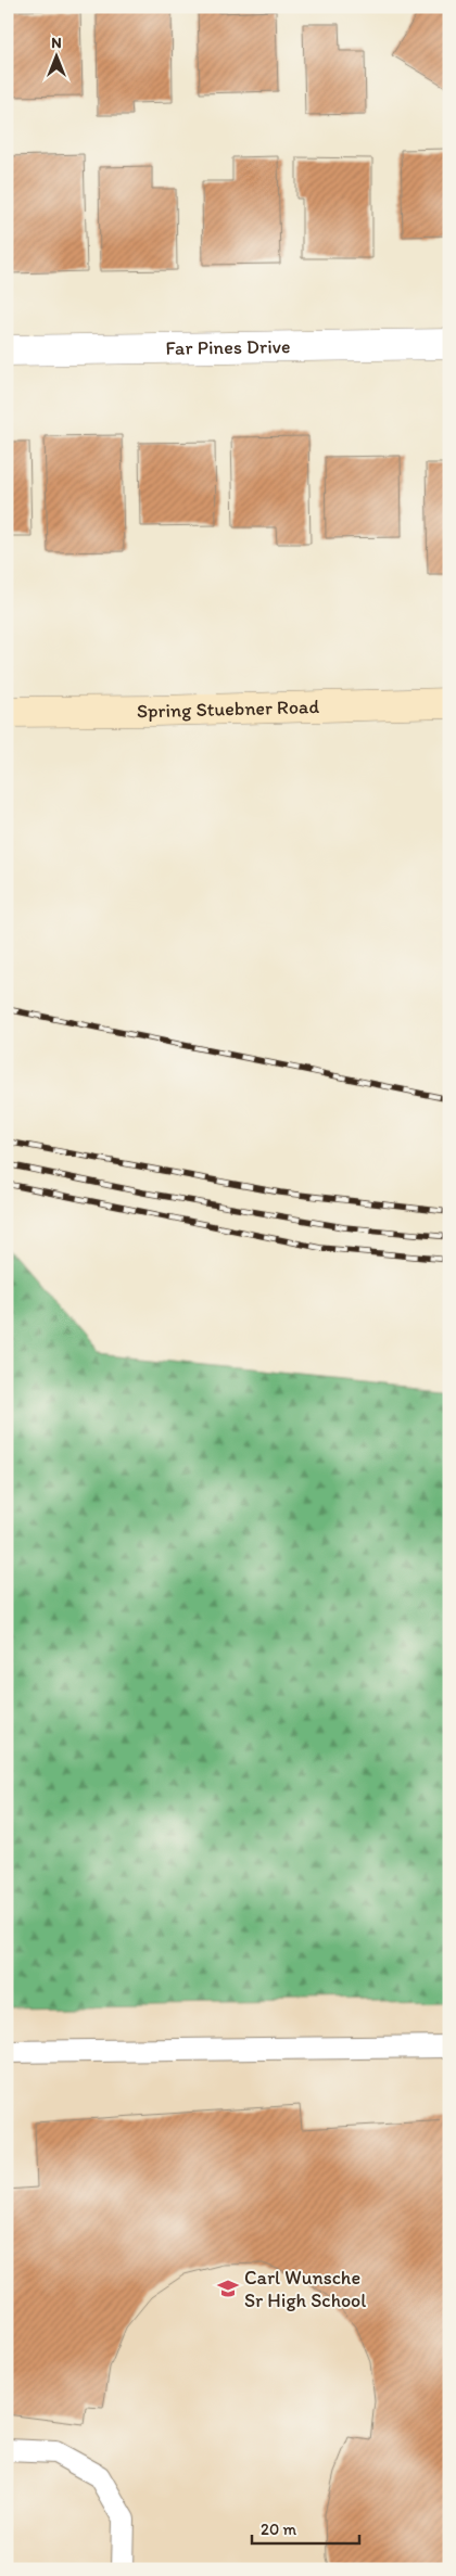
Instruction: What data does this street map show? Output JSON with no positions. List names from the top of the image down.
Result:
{
  "streets": {
    "main road": ["Spring Stuebner Road"],
    "street": ["Far Pines Drive"]
  },
  "places": {
    "school or university": ["Carl Wunsche Sr High School"]
  },
  "scale_bar": "20 m",
  "north": "top"
}
